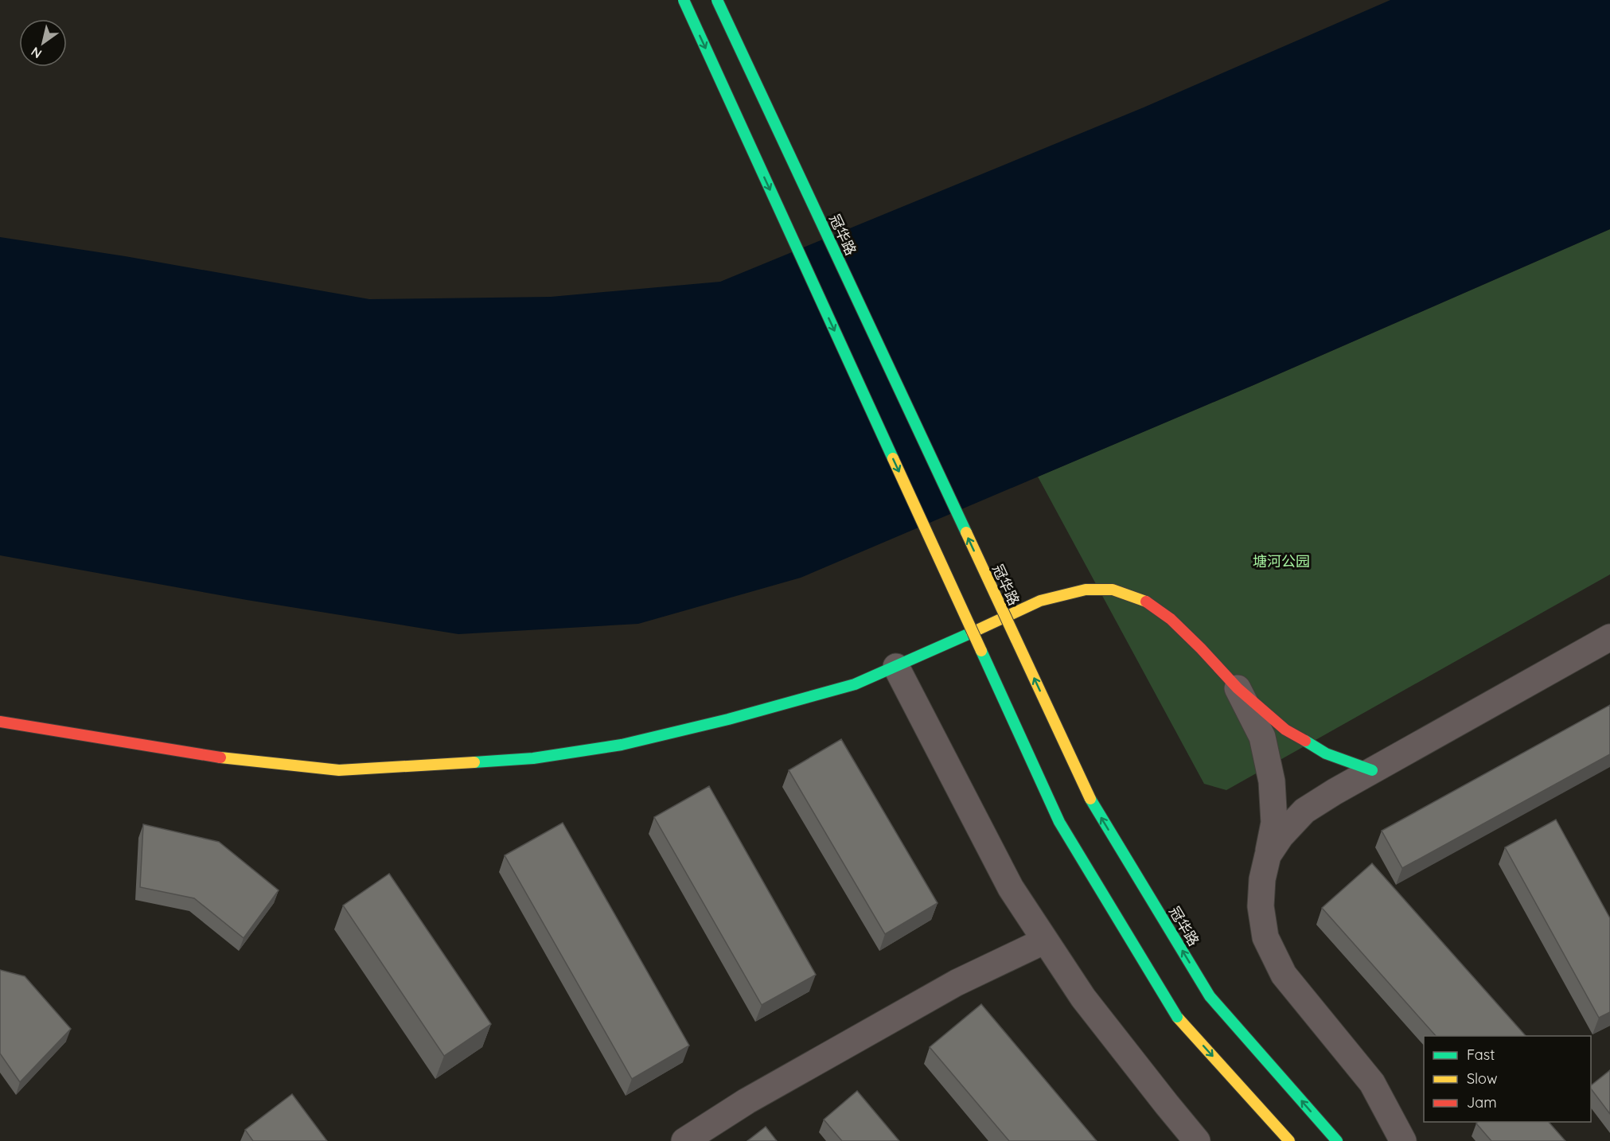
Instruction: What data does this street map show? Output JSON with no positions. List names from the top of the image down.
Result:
{
  "streets": {
    "main road": ["冠华路"]
  },
  "parks": ["塘河公园"],
  "legend": ["Fast", "Slow", "Jam"],
  "north": "bottom left"
}
